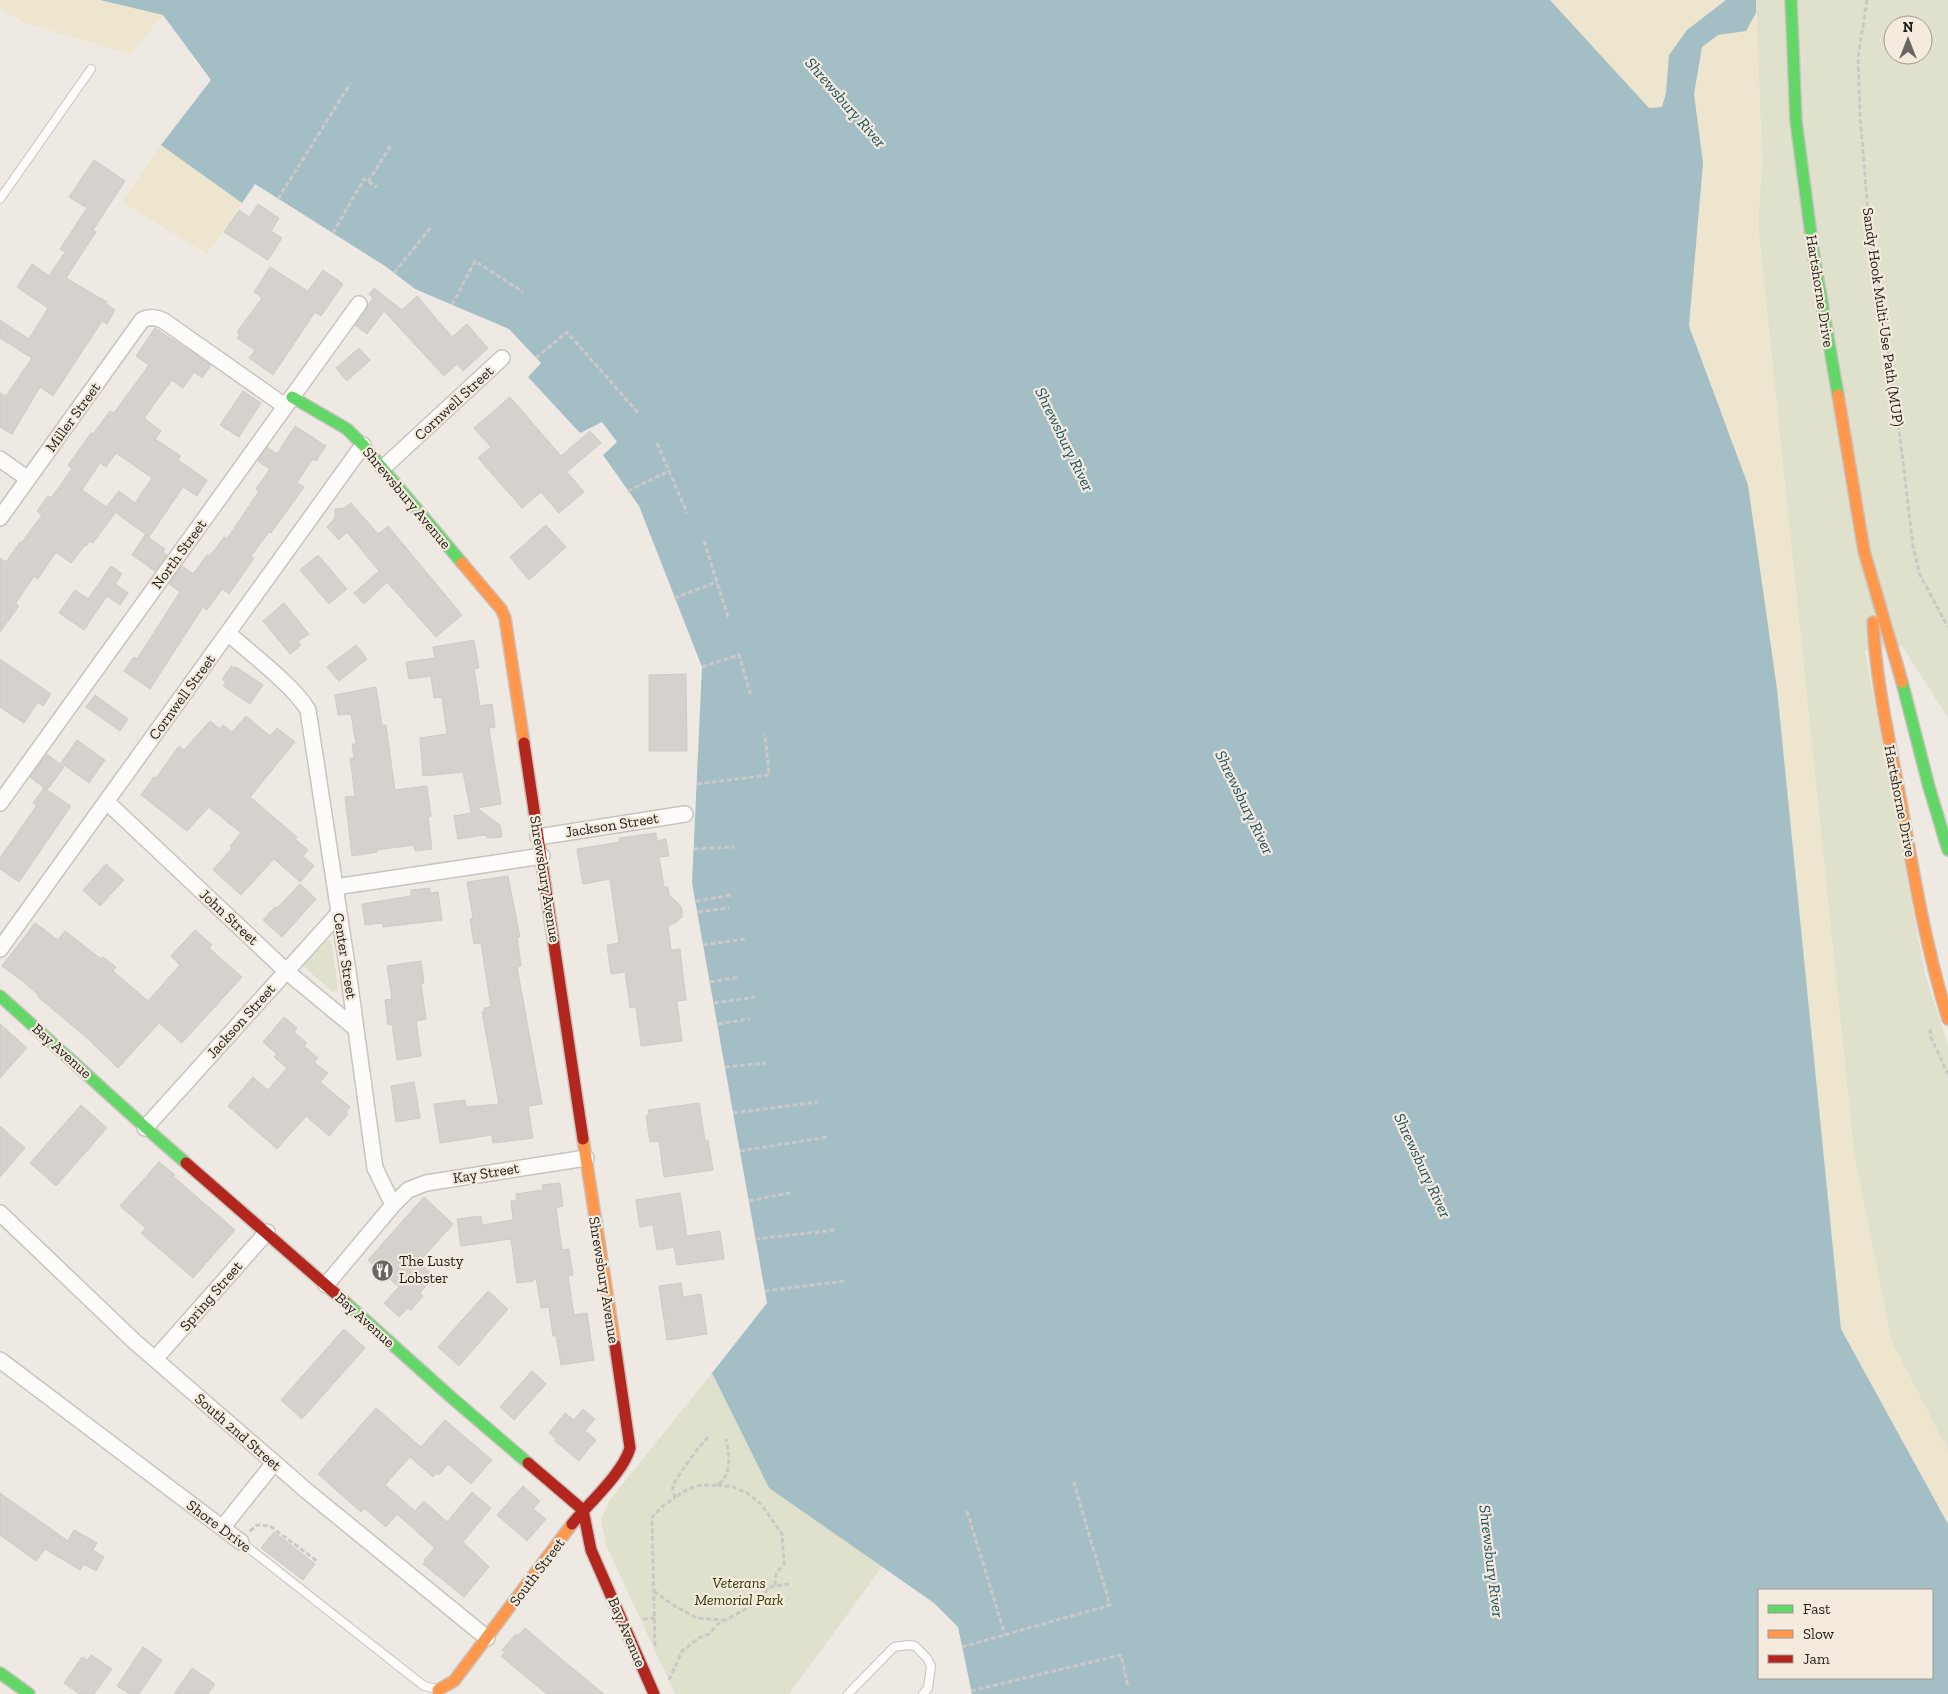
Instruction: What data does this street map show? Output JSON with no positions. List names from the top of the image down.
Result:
{
  "streets": {
    "main road": [
      "Hartshorne Drive",
      "Shrewsbury Avenue",
      "Bay Avenue",
      "South Street"
    ],
    "street": [
      "Cornwell Street",
      "Miller Street",
      "North Street",
      "Jackson Street",
      "John Street",
      "Center Street",
      "Kay Street",
      "Spring Street",
      "South 2nd Street",
      "Shore Drive"
    ],
    "path": ["Sandy Hook Multi-Use Path (MUP)"]
  },
  "crossings": [
    ["Cornwell Street", "Shrewsbury Avenue"],
    ["Cornwell Street", "John Street"],
    ["Cornwell Street", "Center Street"],
    ["Miller Street", "Shrewsbury Avenue"],
    ["Shrewsbury Avenue", "North Street"],
    ["Shrewsbury Avenue", "Jackson Street"],
    ["Shrewsbury Avenue", "Kay Street"],
    ["Shrewsbury Avenue", "South Street"],
    ["Jackson Street", "John Street"],
    ["Jackson Street", "Center Street"],
    ["Jackson Street", "Bay Avenue"],
    ["John Street", "Center Street"],
    ["Center Street", "Kay Street"],
    ["Bay Avenue", "Spring Street"],
    ["Bay Avenue", "South Street"],
    ["Spring Street", "South 2nd Street"],
    ["South 2nd Street", "South Street"],
    ["Shore Drive", "South Street"]
  ],
  "water": ["Shrewsbury River"],
  "parks": ["Veterans Memorial Park"],
  "places": {
    "restaurant": ["The Lusty Lobster"]
  },
  "legend": ["Fast", "Slow", "Jam"],
  "north": "top"
}
